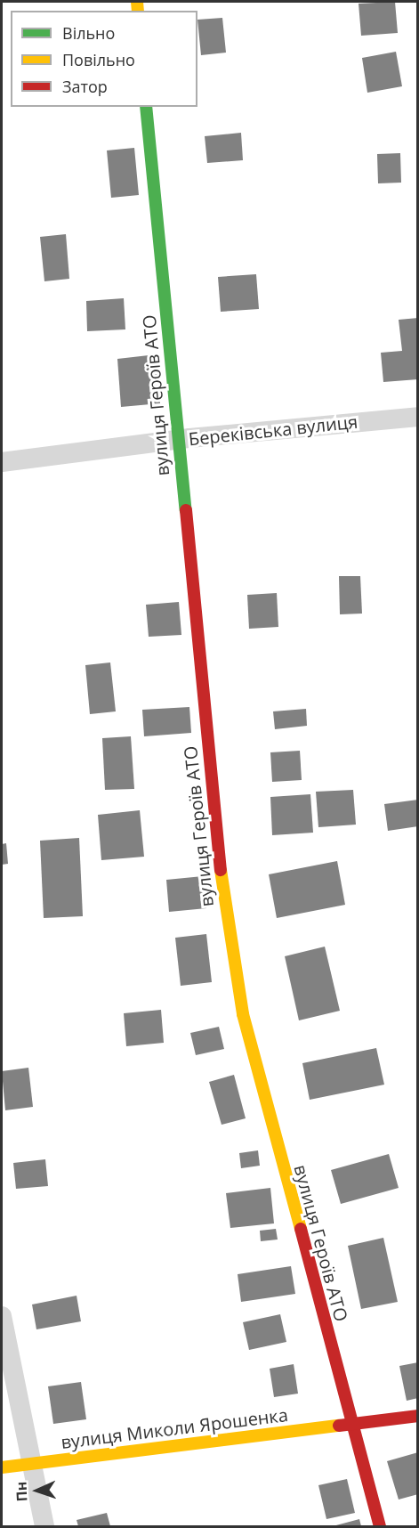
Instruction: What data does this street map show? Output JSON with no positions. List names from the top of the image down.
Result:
{
  "streets": {
    "street": ["вулиця Героїв АТО", "Береківська вулиця", "вулиця Миколи Ярошенка"]
  },
  "crossings": [
    ["вулиця Героїв АТО", "Береківська вулиця"],
    ["вулиця Героїв АТО", "вулиця Миколи Ярошенка"]
  ],
  "legend": ["Вільно", "Повільно", "Затор"],
  "north": "left"
}
